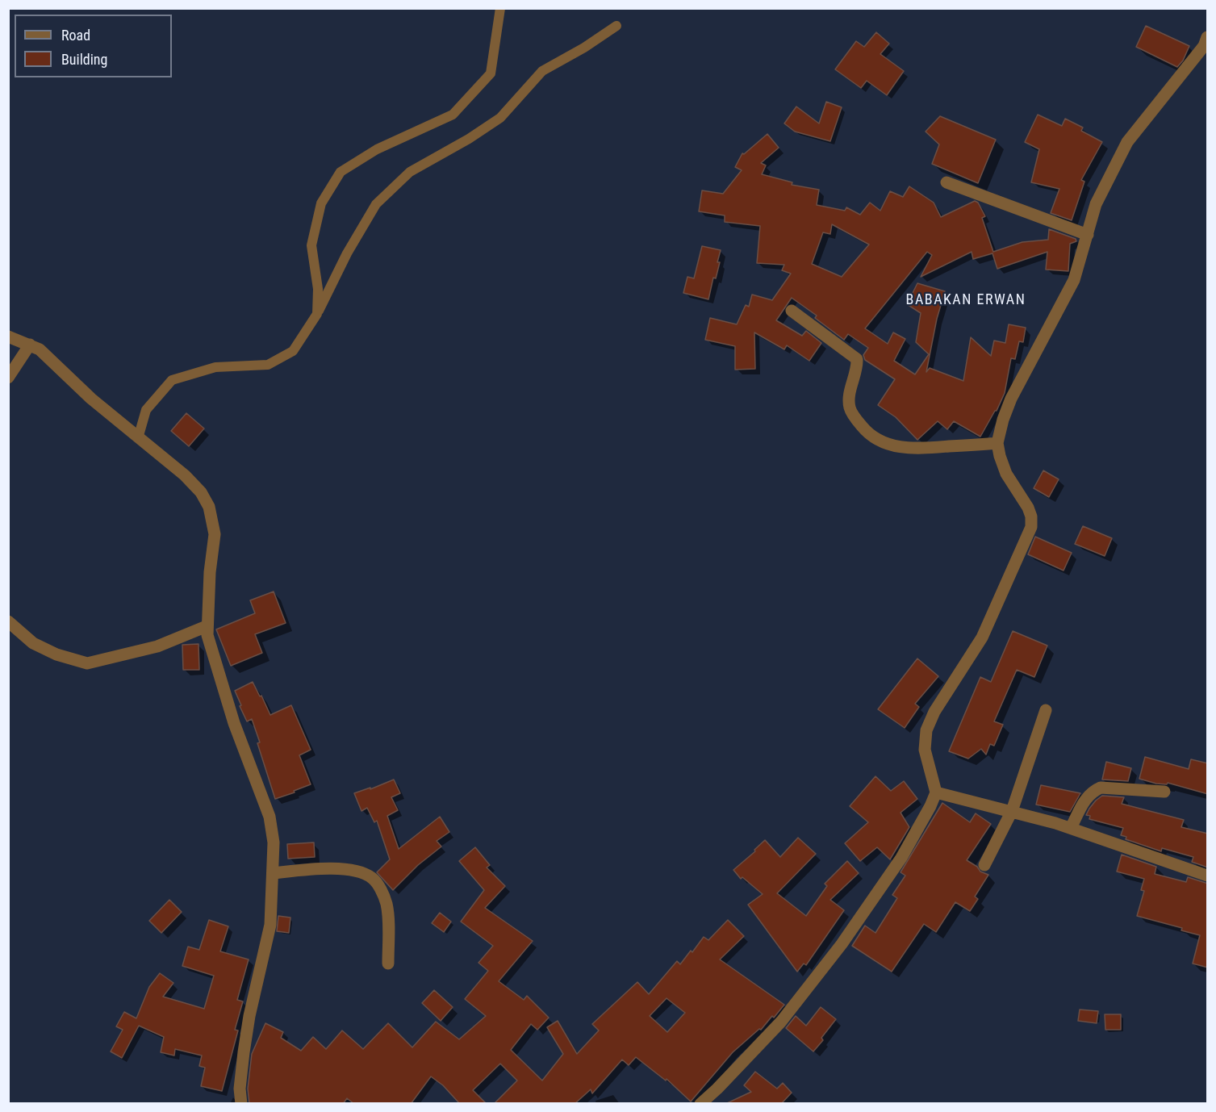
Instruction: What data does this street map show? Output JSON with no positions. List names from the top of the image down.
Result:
{
  "districts": ["BABAKAN ERWAN"],
  "legend": ["Road", "Building"]
}
